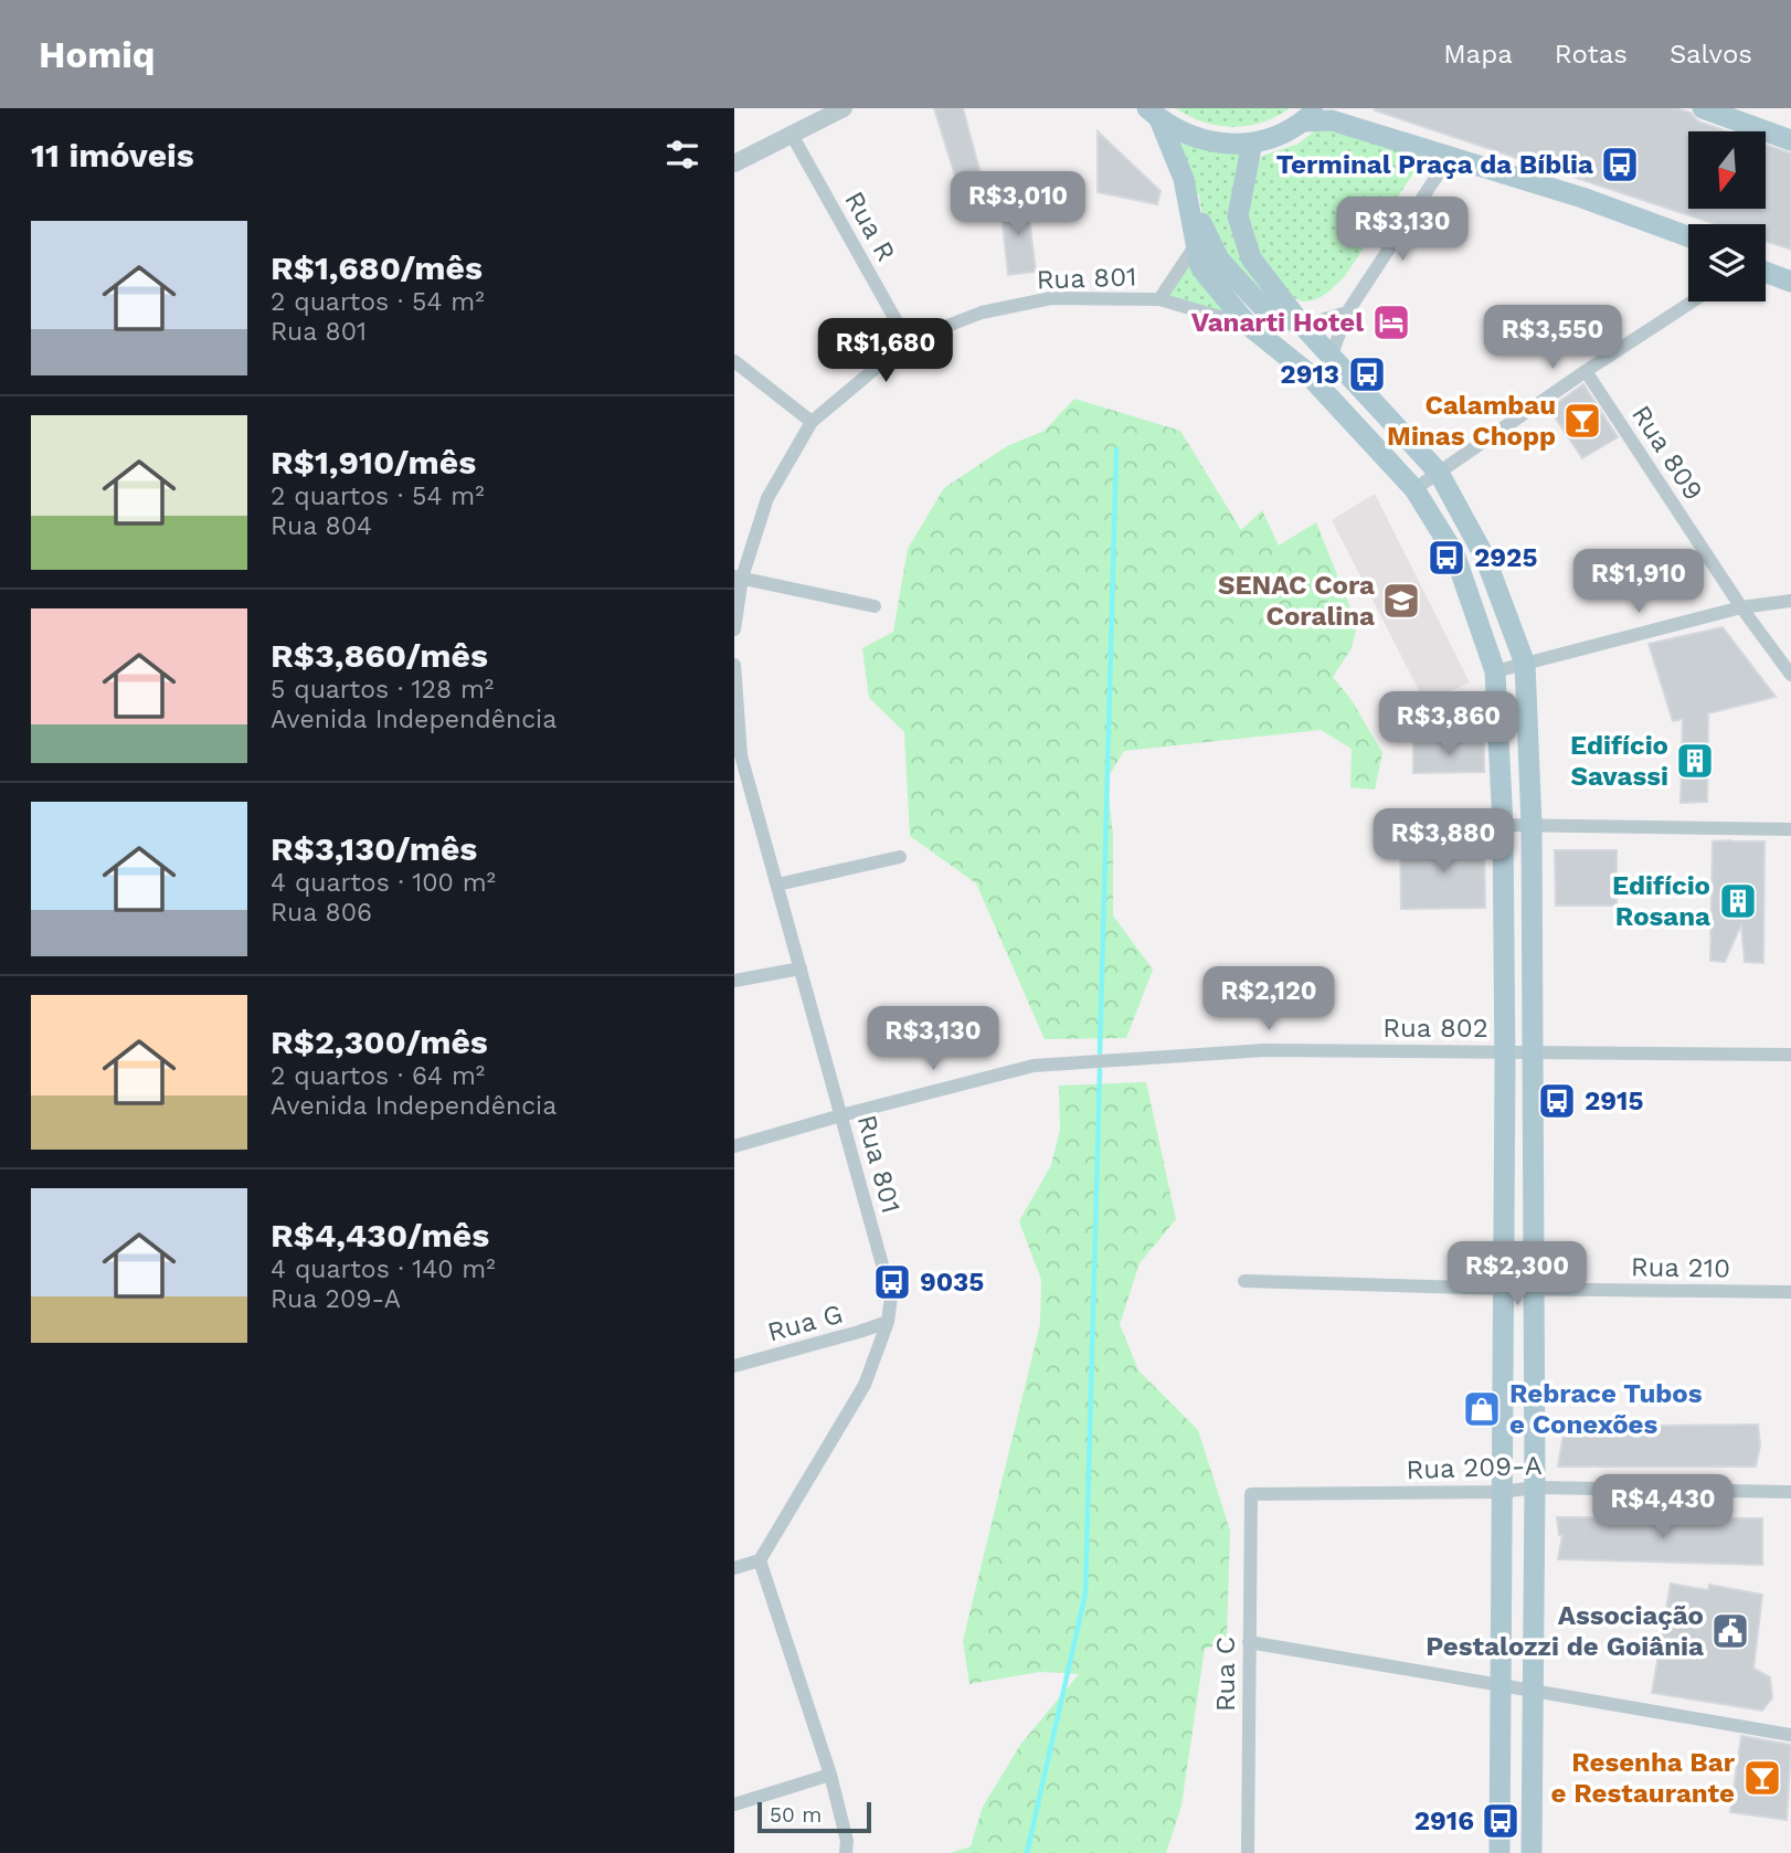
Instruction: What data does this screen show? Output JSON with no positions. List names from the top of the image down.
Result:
{
  "streets": {
    "street": [
      "Rua R",
      "Rua 801",
      "Rua 809",
      "Rua 802",
      "Rua 210",
      "Rua G",
      "Rua 209-A",
      "Rua C"
    ]
  },
  "crossings": [
    ["Rua R", "Rua 801"],
    ["Rua 801", "Rua 802"],
    ["Rua 801", "Rua G"],
    ["Rua 209-A", "Rua C"]
  ],
  "places": {
    "bus stop": [
      "Terminal Praça da Bíblia",
      "2913",
      "2925",
      "2915",
      "9035",
      "2916"
    ],
    "hotel": ["Vanarti Hotel"],
    "bar": ["Calambau Minas Chopp", "Resenha Bar e Restaurante"],
    "school or university": ["SENAC Cora Coralina"],
    "building": ["Edifício Savassi", "Edifício Rosana"],
    "shop": ["Rebrace Tubos e Conexões"],
    "public building": ["Associação Pestalozzi de Goiânia"]
  },
  "scale_bar": "50 m",
  "north": "bottom",
  "page": {
    "header": "Homiq",
    "nav": ["Mapa", "Rotas", "Salvos"],
    "heading": "11 imóveis",
    "price": [
      "R$3,010",
      "R$3,130",
      "R$3,550",
      "R$1,680",
      "R$1,910",
      "R$3,860",
      "R$3,880",
      "R$2,120",
      "R$3,130",
      "R$2,300",
      "R$4,430"
    ],
    "list": [
      {
        "name": "R$1,680/mês",
        "note": "2 quartos · 54 m² · Rua 801"
      },
      {
        "name": "R$1,910/mês",
        "note": "2 quartos · 54 m² · Rua 804"
      },
      {
        "name": "R$3,860/mês",
        "note": "5 quartos · 128 m² · Avenida Independência"
      },
      {
        "name": "R$3,130/mês",
        "note": "4 quartos · 100 m² · Rua 806"
      },
      {
        "name": "R$2,300/mês",
        "note": "2 quartos · 64 m² · Avenida Independência"
      },
      {
        "name": "R$4,430/mês",
        "note": "4 quartos · 140 m² · Rua 209-A"
      }
    ],
    "scale": "50 m"
  }
}
